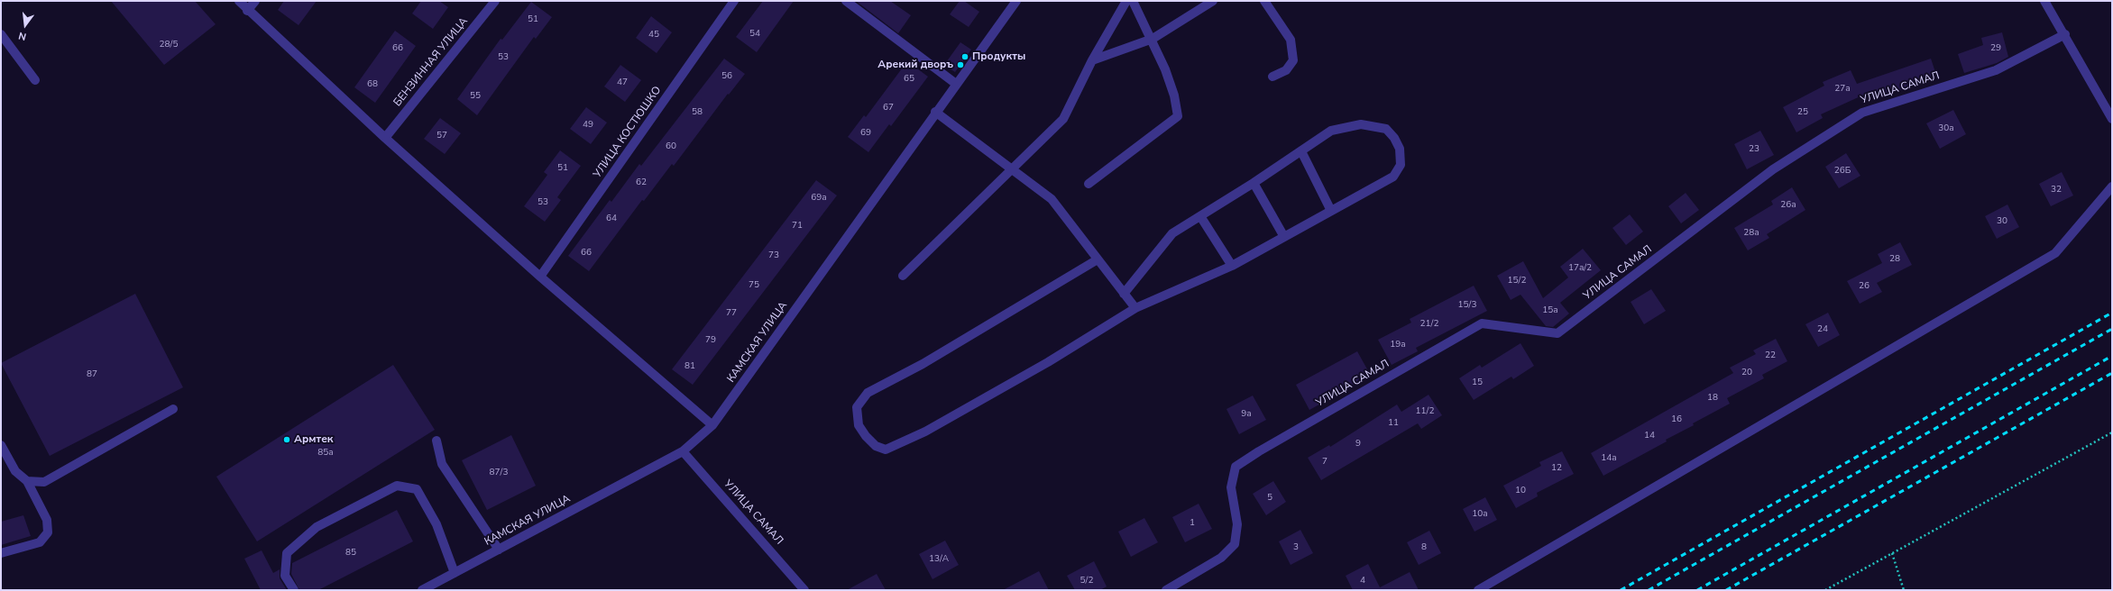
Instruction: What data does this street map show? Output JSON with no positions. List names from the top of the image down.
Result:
{
  "streets": {
    "street": [
      "БЕНЗИННАЯ УЛИЦА",
      "УЛИЦА САМАЛ",
      "УЛИЦА КОСТЮШКО",
      "КАМСКАЯ УЛИЦА"
    ]
  },
  "crossings": [
    ["УЛИЦА САМАЛ", "КАМСКАЯ УЛИЦА"]
  ],
  "places": ["Продукты", "Арекий дворъ", "Армтек"],
  "house_numbers": [
    "51",
    "54",
    "45",
    "28/5",
    "66",
    "29",
    "53",
    "56",
    "65",
    "47",
    "68",
    "27а",
    "55",
    "67",
    "58",
    "25",
    "49",
    "30а",
    "69",
    "57",
    "60",
    "23",
    "51",
    "26Б",
    "62",
    "32",
    "69а",
    "53",
    "26а",
    "64",
    "30",
    "71",
    "28а",
    "66",
    "73",
    "28",
    "17а/2",
    "15/2",
    "75",
    "26",
    "15/3",
    "15а",
    "77",
    "21/2",
    "24",
    "79",
    "19а",
    "22",
    "81",
    "20",
    "87",
    "15",
    "18",
    "11/2",
    "9а",
    "16",
    "11",
    "14",
    "9",
    "85а",
    "14а",
    "7",
    "12",
    "87/3",
    "10",
    "5",
    "10а",
    "1",
    "3",
    "8",
    "85",
    "13/А",
    "5/2",
    "4"
  ],
  "north": "bottom"
}
